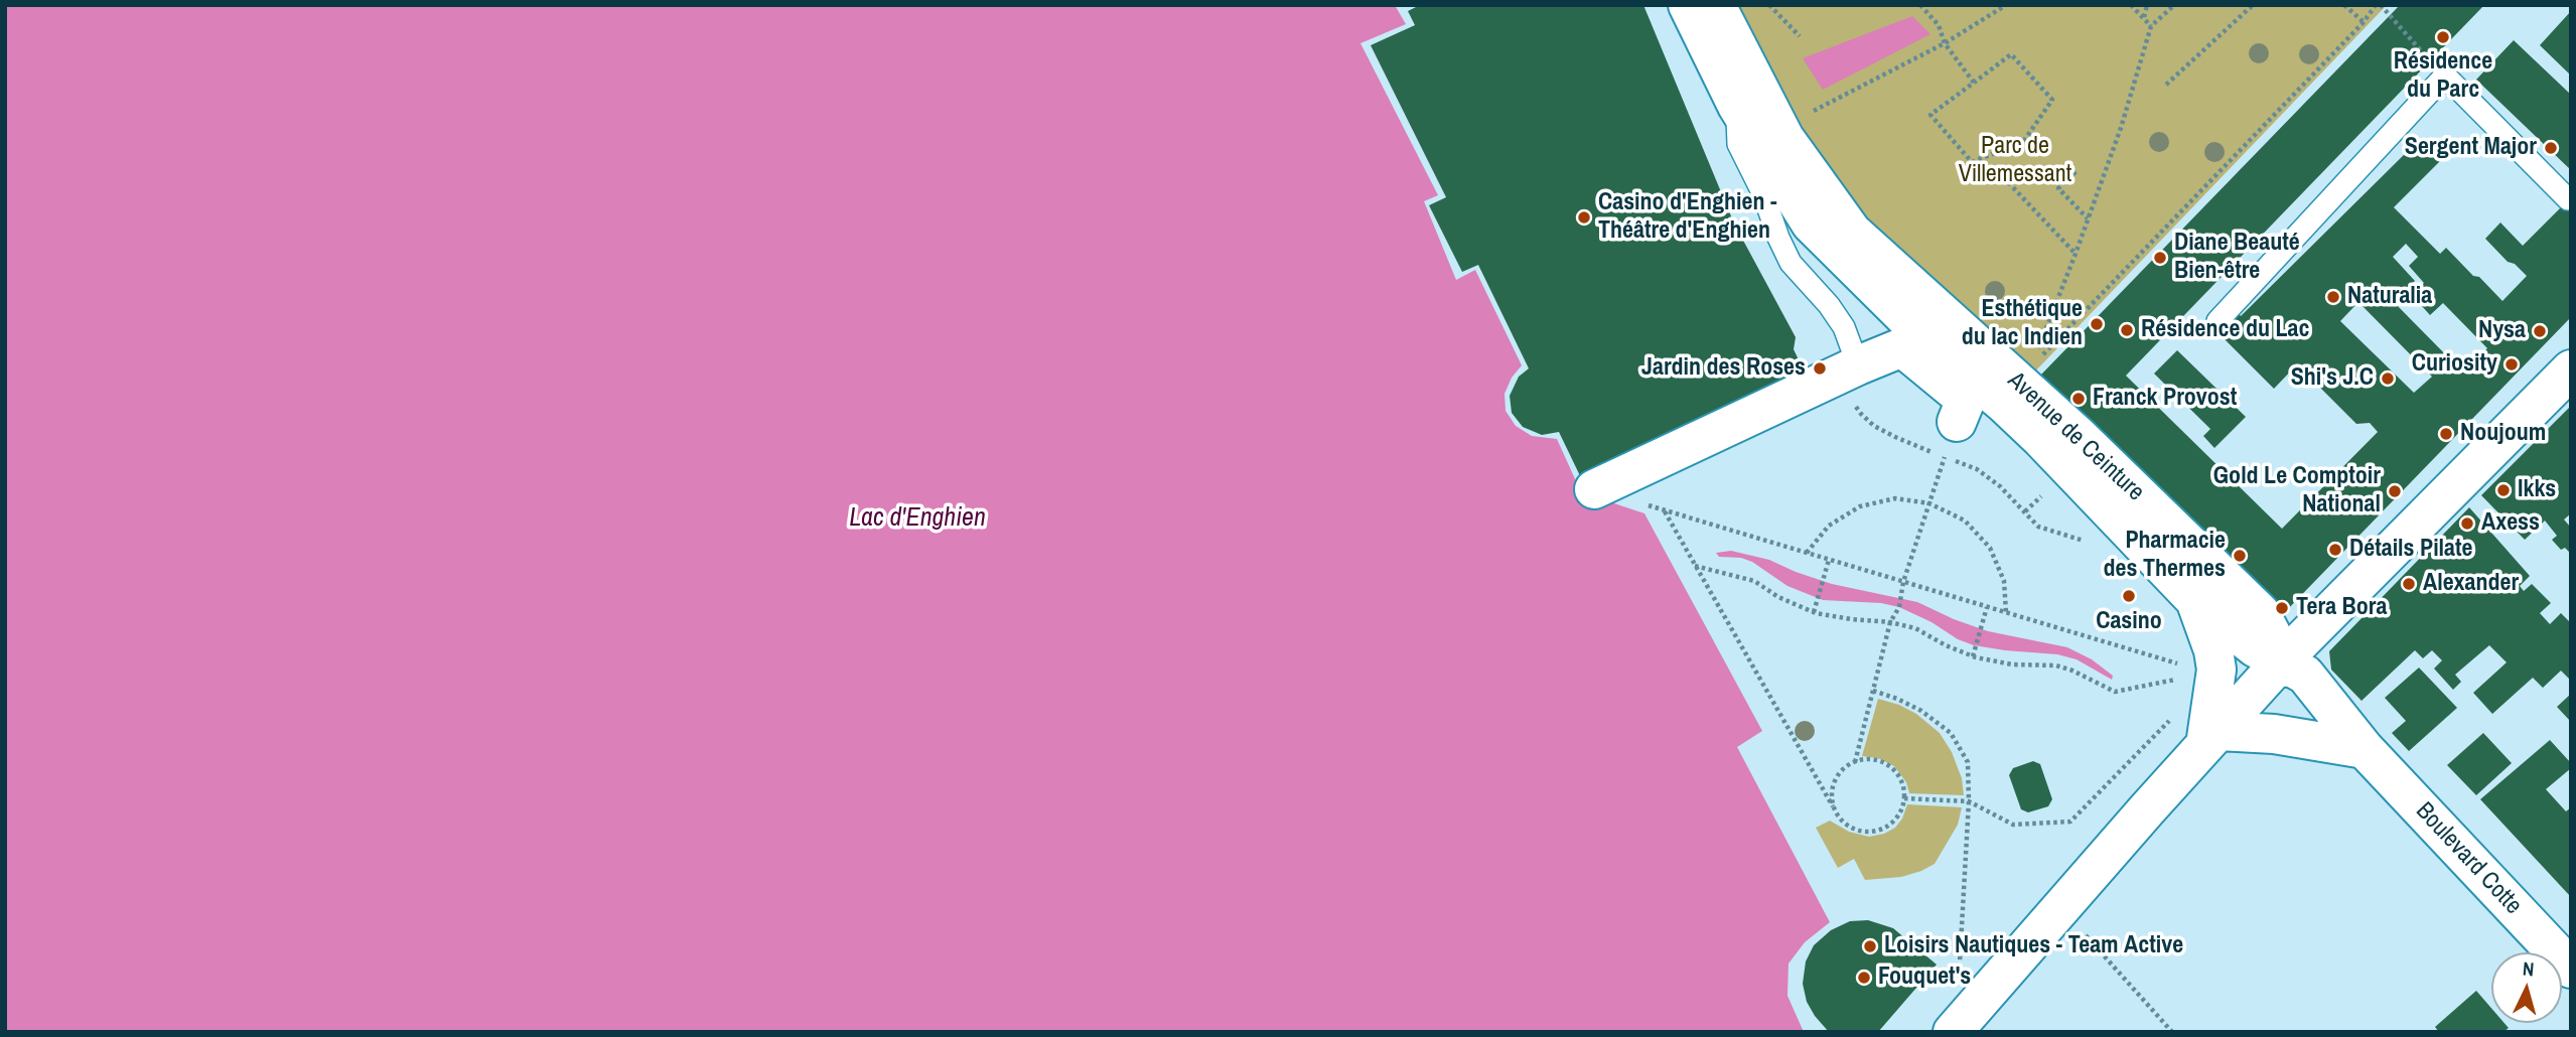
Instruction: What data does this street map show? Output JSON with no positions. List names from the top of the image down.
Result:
{
  "streets": {
    "main road": ["Avenue de Ceinture", "Boulevard Cotte"]
  },
  "crossings": [
    ["Avenue de Ceinture", "Boulevard Cotte"]
  ],
  "water": ["Lac d'Enghien"],
  "parks": ["Parc de Villemessant"],
  "places": [
    "Résidence du Parc",
    "Sergent Major",
    "Casino d'Enghien - Théâtre d'Enghien",
    "Diane Beauté Bien-être",
    "Naturalia",
    "Esthétique du lac Indien",
    "Résidence du Lac",
    "Nysa",
    "Curiosity",
    "Jardin des Roses",
    "Shi's J.C",
    "Franck Provost",
    "Noujoum",
    "Ikks",
    "Gold Le Comptoir National",
    "Axess",
    "Détails Pilate",
    "Pharmacie des Thermes",
    "Alexander",
    "Casino",
    "Tera Bora",
    "Loisirs Nautiques - Team Active",
    "Fouquet's"
  ],
  "north": "top"
}
